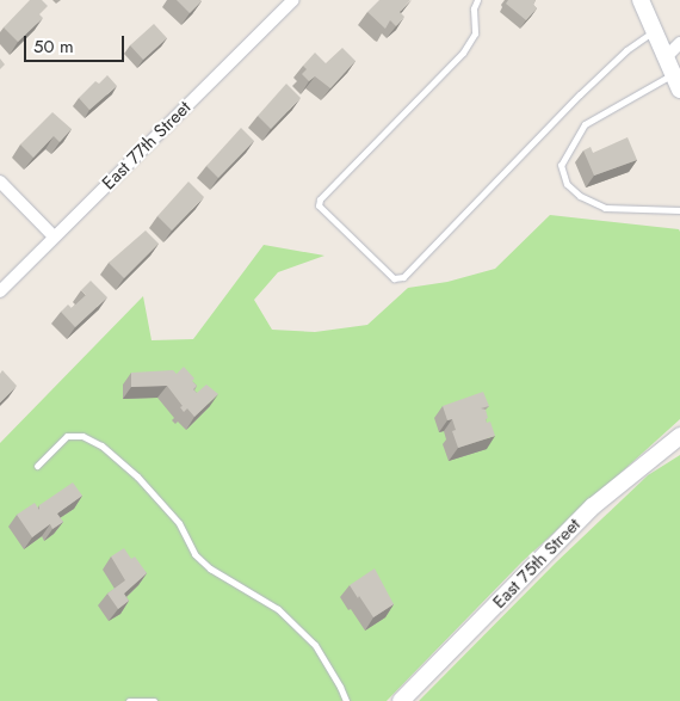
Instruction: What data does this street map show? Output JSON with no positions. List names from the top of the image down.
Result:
{
  "streets": {
    "street": ["East 77th Street", "East 75th Street"]
  },
  "scale_bar": "50 m"
}
